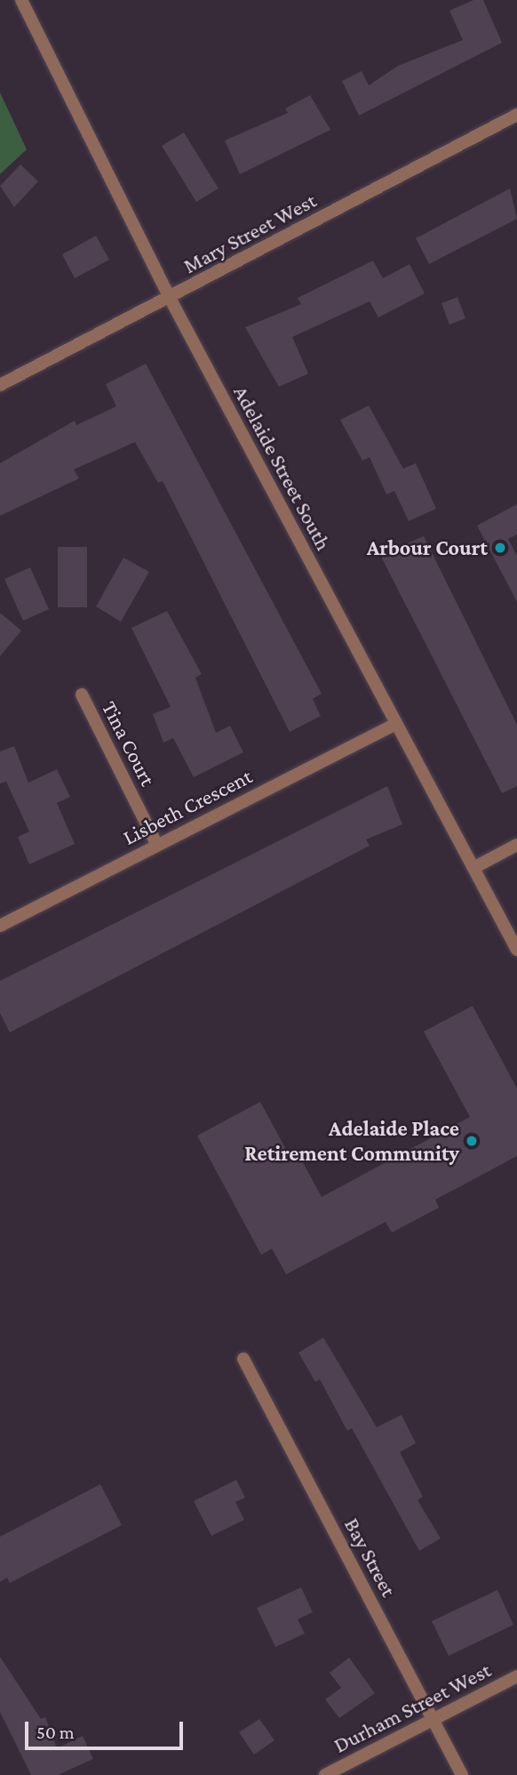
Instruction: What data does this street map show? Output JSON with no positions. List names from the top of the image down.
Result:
{
  "streets": {
    "street": [
      "Mary Street West",
      "Adelaide Street South",
      "Tina Court",
      "Lisbeth Crescent",
      "Bay Street",
      "Durham Street West"
    ]
  },
  "crossings": [
    ["Mary Street West", "Adelaide Street South"],
    ["Adelaide Street South", "Lisbeth Crescent"],
    ["Tina Court", "Lisbeth Crescent"],
    ["Bay Street", "Durham Street West"]
  ],
  "places": ["Arbour Court", "Adelaide Place Retirement Community"],
  "scale_bar": "50 m"
}
